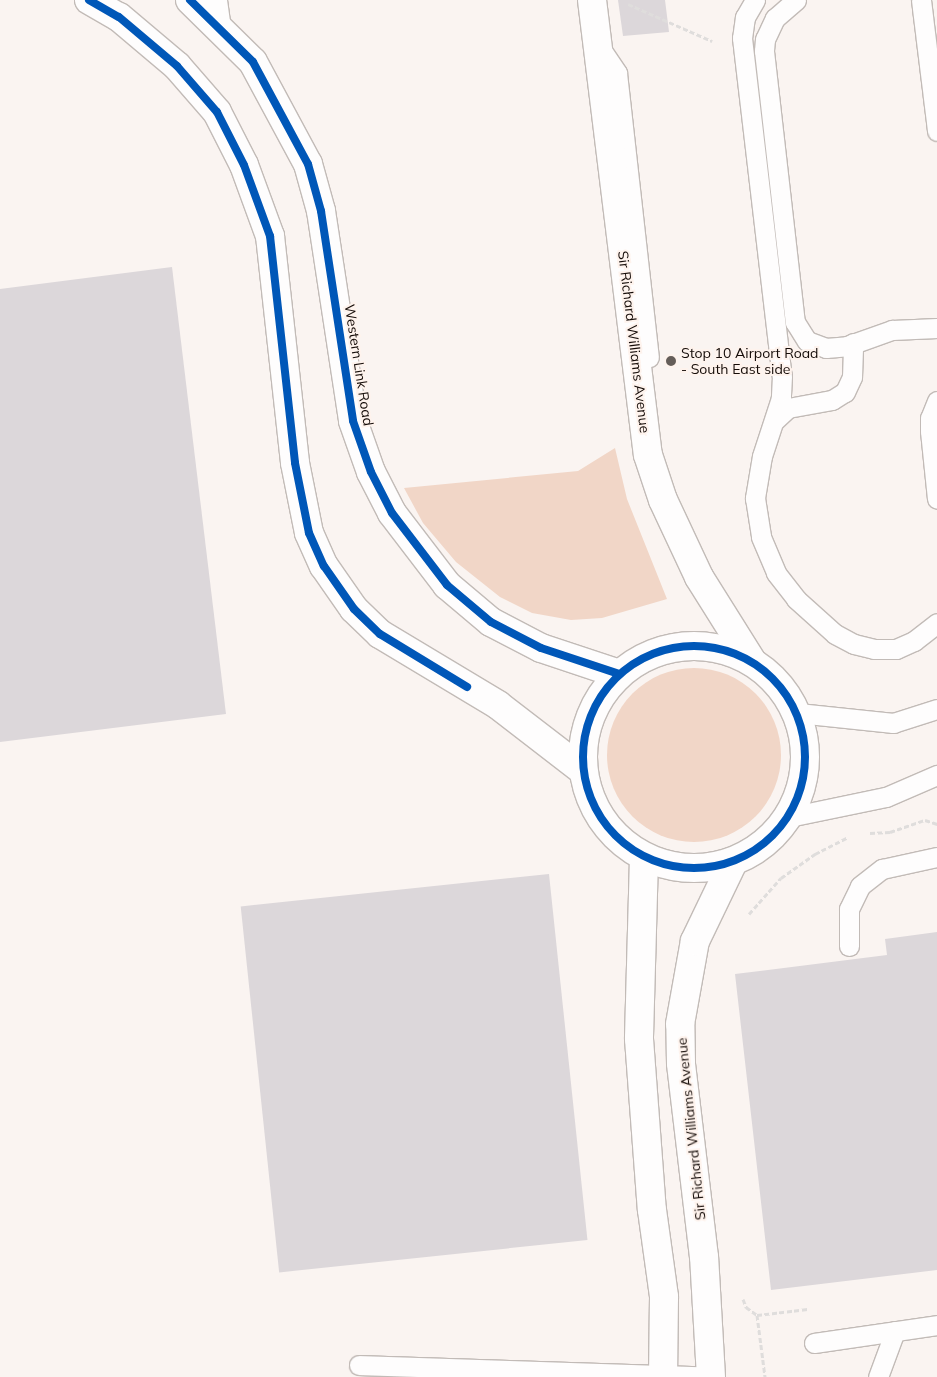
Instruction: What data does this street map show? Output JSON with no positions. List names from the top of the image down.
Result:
{
  "streets": {
    "street": ["Sir Richard Williams Avenue", "Western Link Road"]
  },
  "places": ["Stop 10 Airport Road - South East side"]
}
